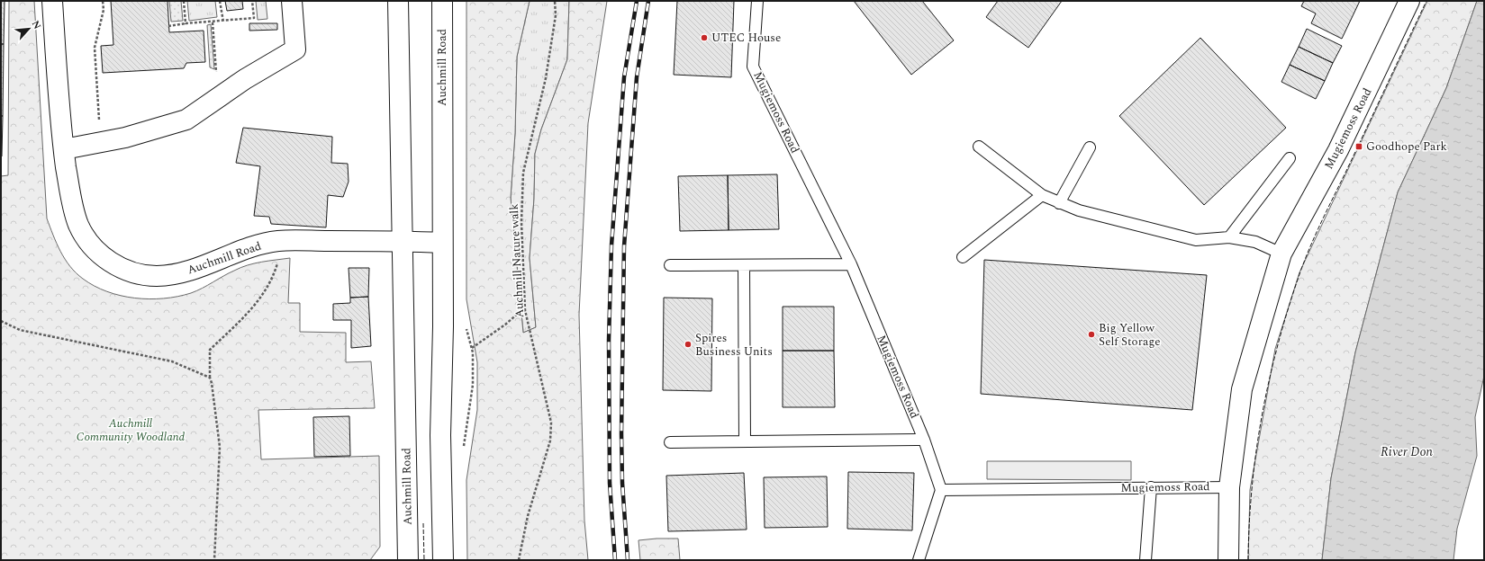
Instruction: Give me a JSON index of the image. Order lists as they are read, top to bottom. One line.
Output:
{"streets":{"street":["Auchmill Road","Mugiemoss Road"],"path":["Auchmill Nature walk"]},"water":["River Don"],"parks":["Auchmill Community Woodland"],"places":{"other":["UTEC House","Big Yellow Self Storage","Spires Business Units"],"transit":["Goodhope Park"]},"north":"top right"}
